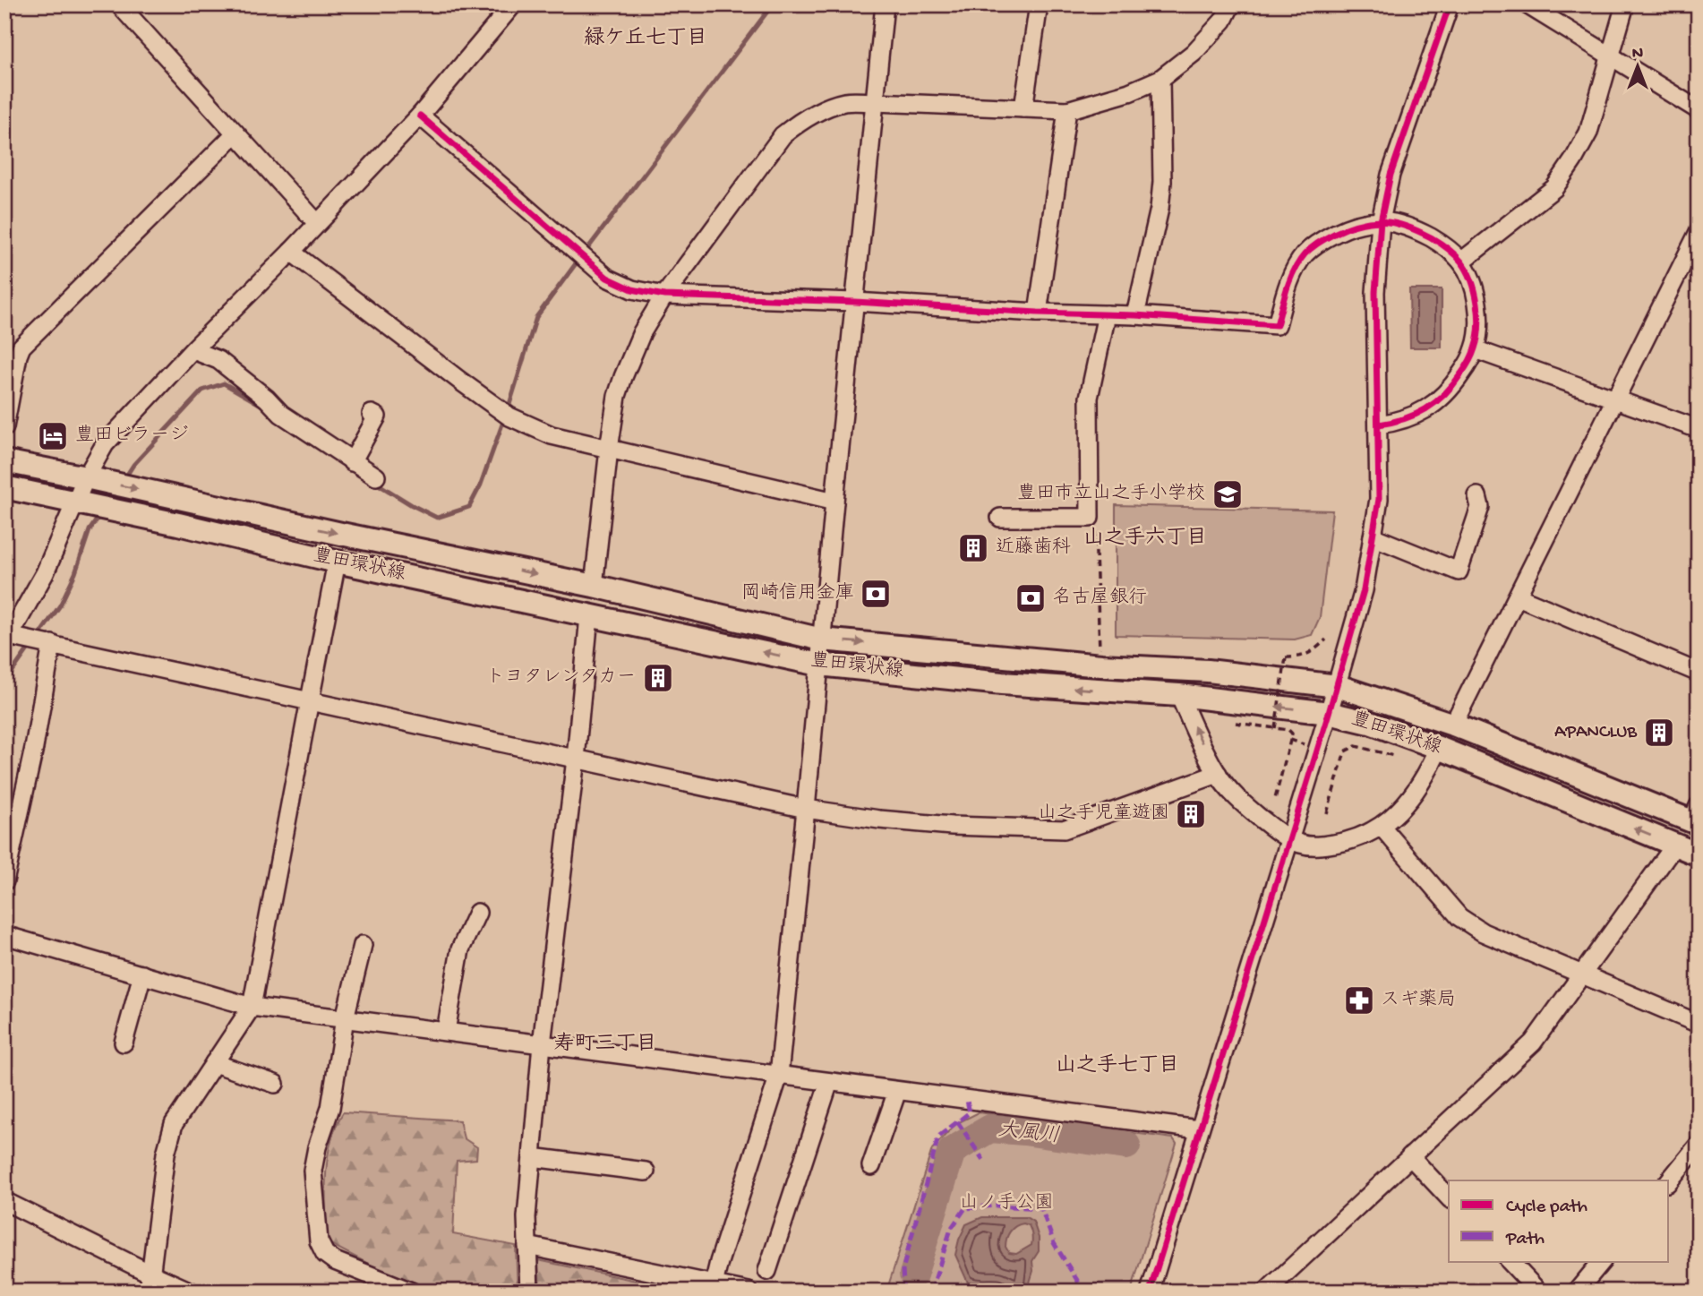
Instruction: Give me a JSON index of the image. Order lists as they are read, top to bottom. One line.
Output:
{"streets":{"main road":["豊田環状線"]},"districts":["緑ケ丘七丁目","山之手六丁目","寿町三丁目","山之手七丁目"],"water":["大風川"],"parks":["山ノ手公園"],"places":{"hotel":["豊田ビラージ"],"school or university":["豊田市立山之手小学校"],"building":["近藤歯科","トヨタレンタカー","APANCLUB","山之手児童遊園"],"bank":["岡崎信用金庫","名古屋銀行"],"pharmacy":["スギ薬局"]},"legend":["Cycle path","Path"],"north":"top"}
